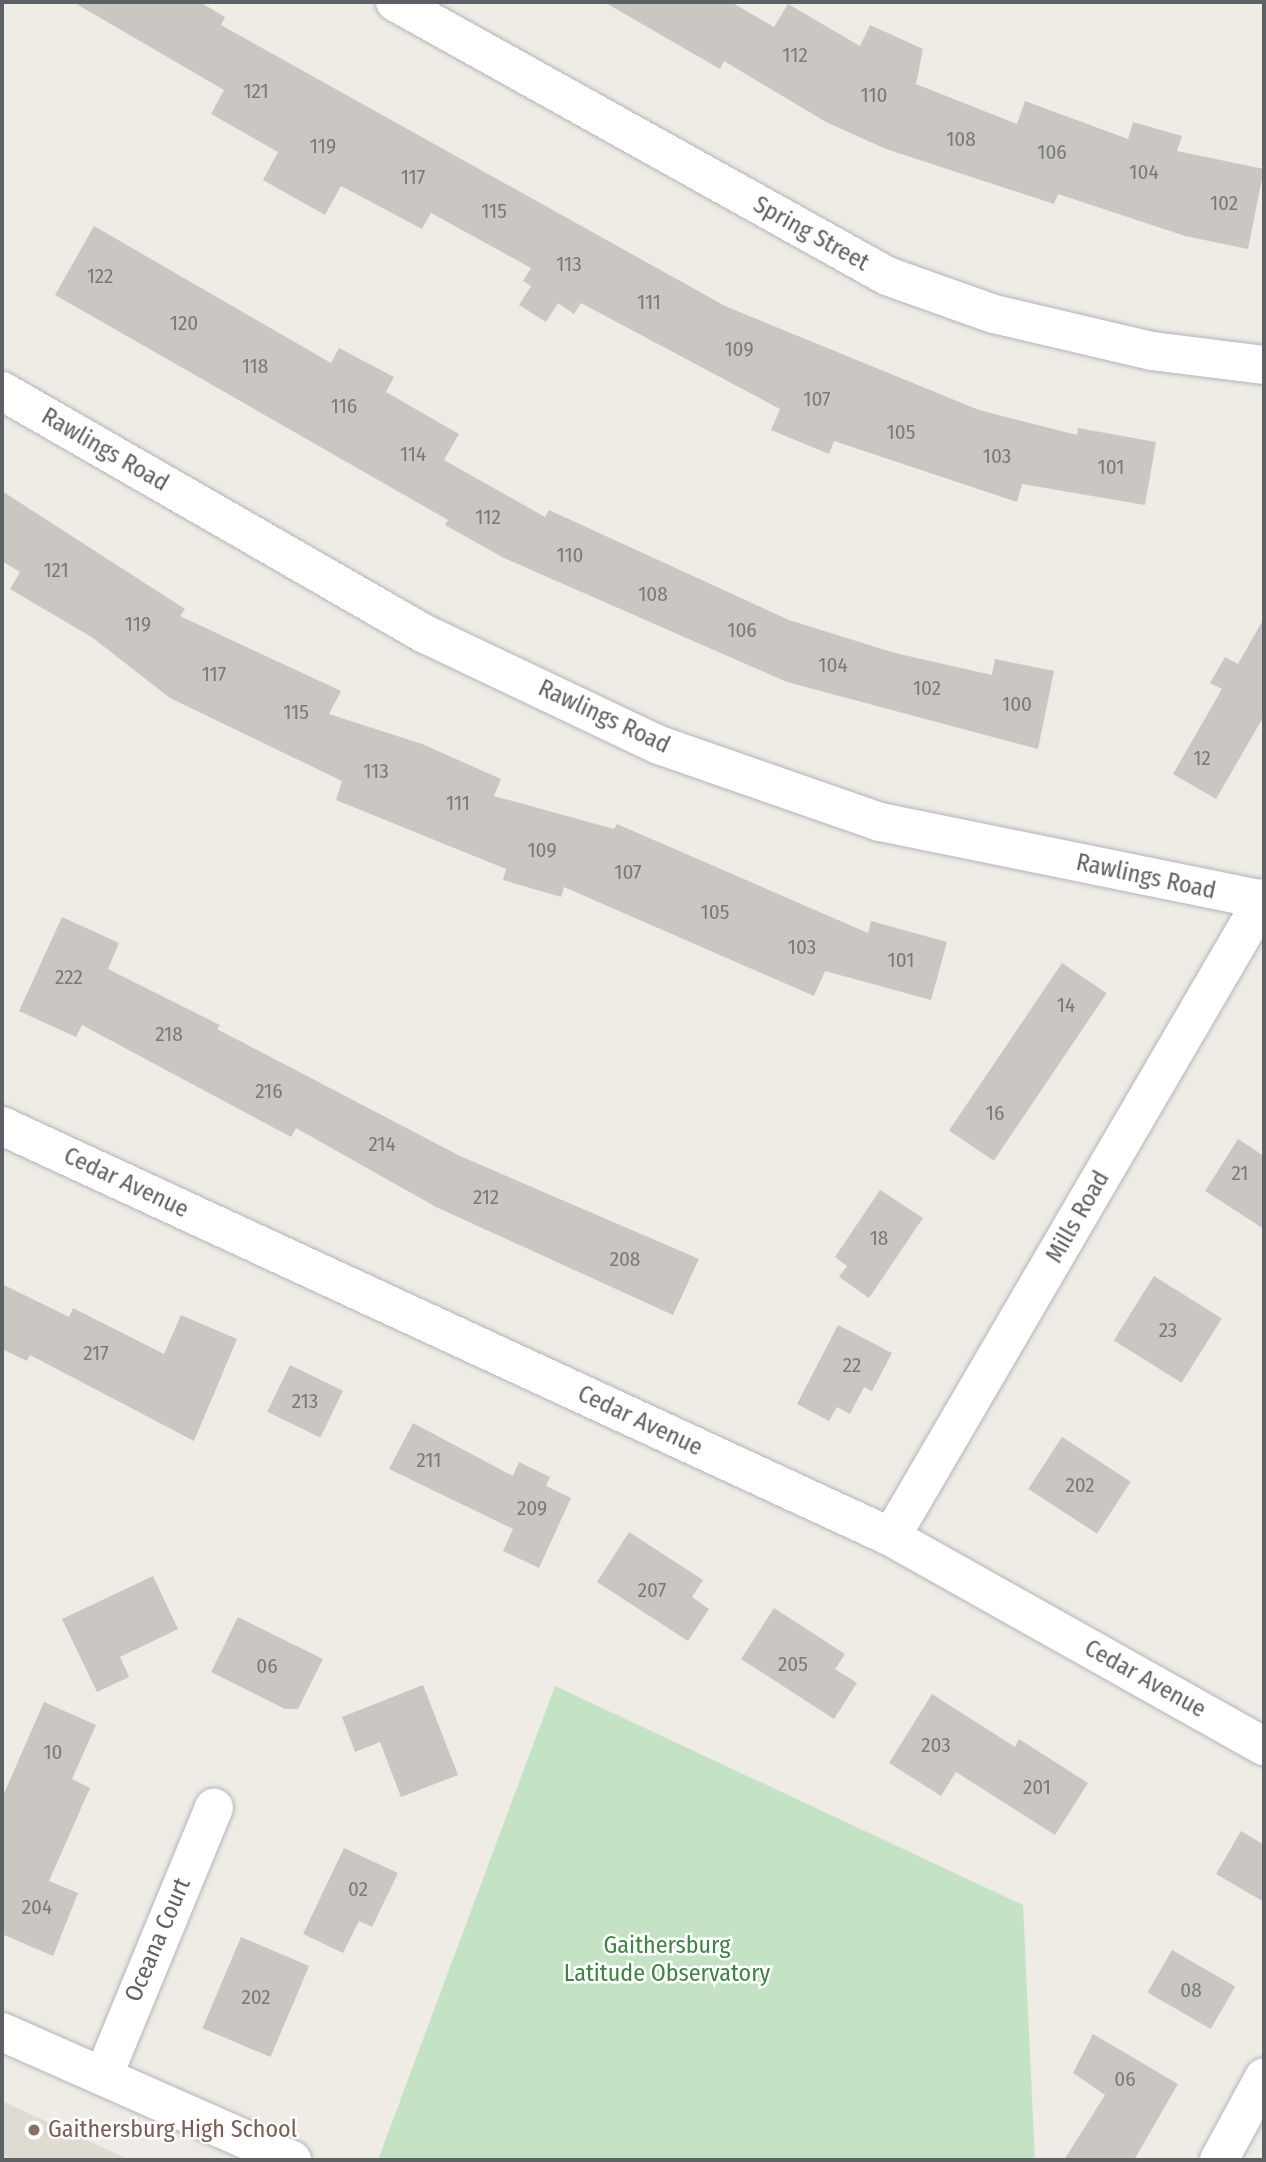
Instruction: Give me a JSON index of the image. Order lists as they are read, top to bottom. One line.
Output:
{"streets":{"street":["Spring Street","Rawlings Road","Cedar Avenue","Mills Road","Oceana Court"]},"crossings":[["Rawlings Road","Mills Road"],["Cedar Avenue","Mills Road"]],"parks":["Gaithersburg Latitude Observatory"],"places":["Gaithersburg High School"],"house_numbers":["112","121","110","108","119","106","104","117","102","115","113","122","111","120","109","118","107","116","105","114","103","101","112","110","121","108","119","106","104","117","102","100","115","12","113","111","109","107","105","103","101","222","14","218","216","16","214","21","212","18","208","23","217","22","213","211","202","209","207","205","06","203","10","201","02","204","08","202","06"]}
